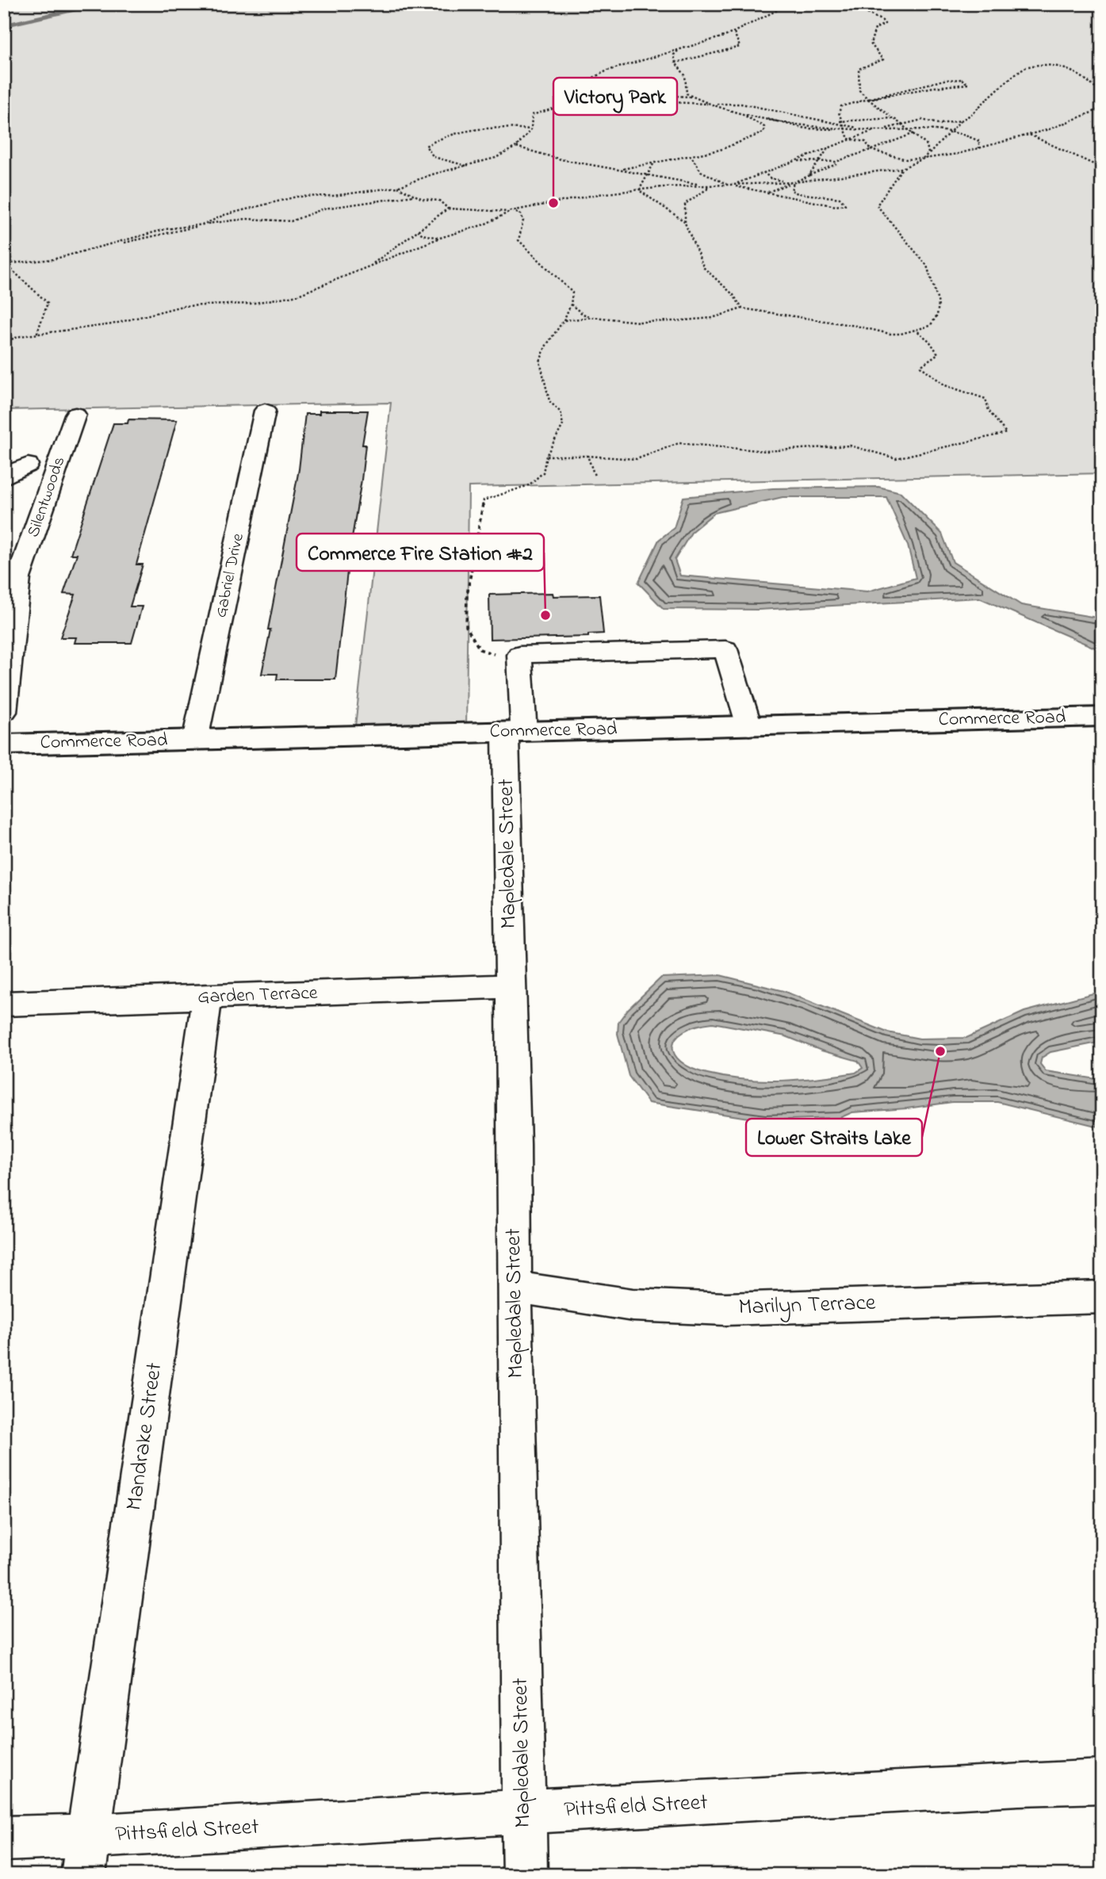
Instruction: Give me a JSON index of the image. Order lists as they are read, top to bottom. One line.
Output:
{"streets":{"main road":["Commerce Road"],"street":["Silentwoods","Gabriel Drive","Mapledale Street","Garden Terrace","Marilyn Terrace","Mandrake Street","Pittsfield Street"]},"crossings":[["Gabriel Drive","Commerce Road"],["Commerce Road","Mapledale Street"],["Mapledale Street","Garden Terrace"],["Mapledale Street","Marilyn Terrace"],["Mapledale Street","Pittsfield Street"],["Garden Terrace","Mandrake Street"],["Mandrake Street","Pittsfield Street"]],"places":["Victory Park","Commerce Fire Station #2","Lower Straits Lake"]}
